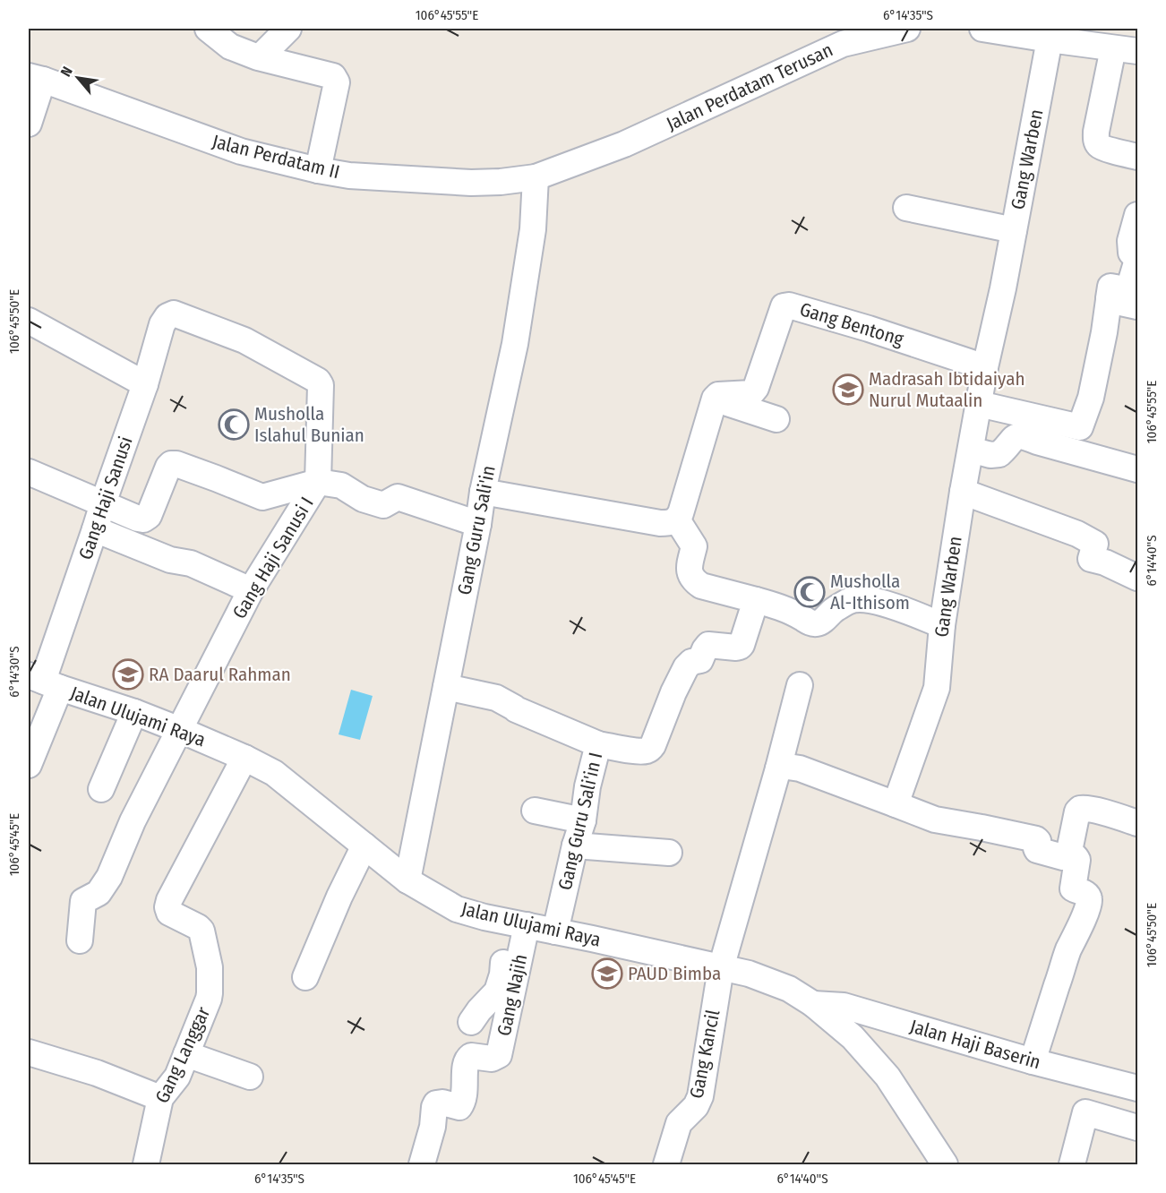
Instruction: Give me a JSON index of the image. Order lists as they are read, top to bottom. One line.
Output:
{"streets":{"street":["Jalan Perdatam Terusan","Jalan Perdatam II","Gang Warben","Gang Bentong","Gang Haji Sanusi","Gang Guru Sali'in","Gang Haji Sanusi I","Jalan Ulujami Raya","Gang Guru Sali'in I","Gang Najih","Jalan Haji Baserin","Gang Kancil","Gang Langgar"]},"crossings":[["Jalan Perdatam Terusan","Jalan Perdatam II"],["Jalan Perdatam II","Gang Guru Sali'in"],["Gang Warben","Gang Bentong"],["Gang Haji Sanusi","Gang Haji Sanusi I"],["Gang Haji Sanusi","Jalan Ulujami Raya"],["Gang Guru Sali'in","Gang Haji Sanusi I"],["Gang Guru Sali'in","Jalan Ulujami Raya"],["Gang Guru Sali'in","Gang Guru Sali'in I"],["Gang Haji Sanusi I","Jalan Ulujami Raya"],["Jalan Ulujami Raya","Gang Guru Sali'in I"],["Jalan Ulujami Raya","Gang Najih"],["Jalan Ulujami Raya","Jalan Haji Baserin"],["Jalan Ulujami Raya","Gang Kancil"],["Jalan Ulujami Raya","Gang Langgar"]],"places":{"school or university":["Madrasah Ibtidaiyah Nurul Mutaalin","RA Daarul Rahman","PAUD Bimba"],"mosque":["Musholla Islahul Bunian","Musholla Al-Ithisom"]},"north":"top left","coordinates":["106°45'55\"E","6°14'35\"S","106°45'50\"E","6°14'40\"S","6°14'30\"S","106°45'45\"E"]}
